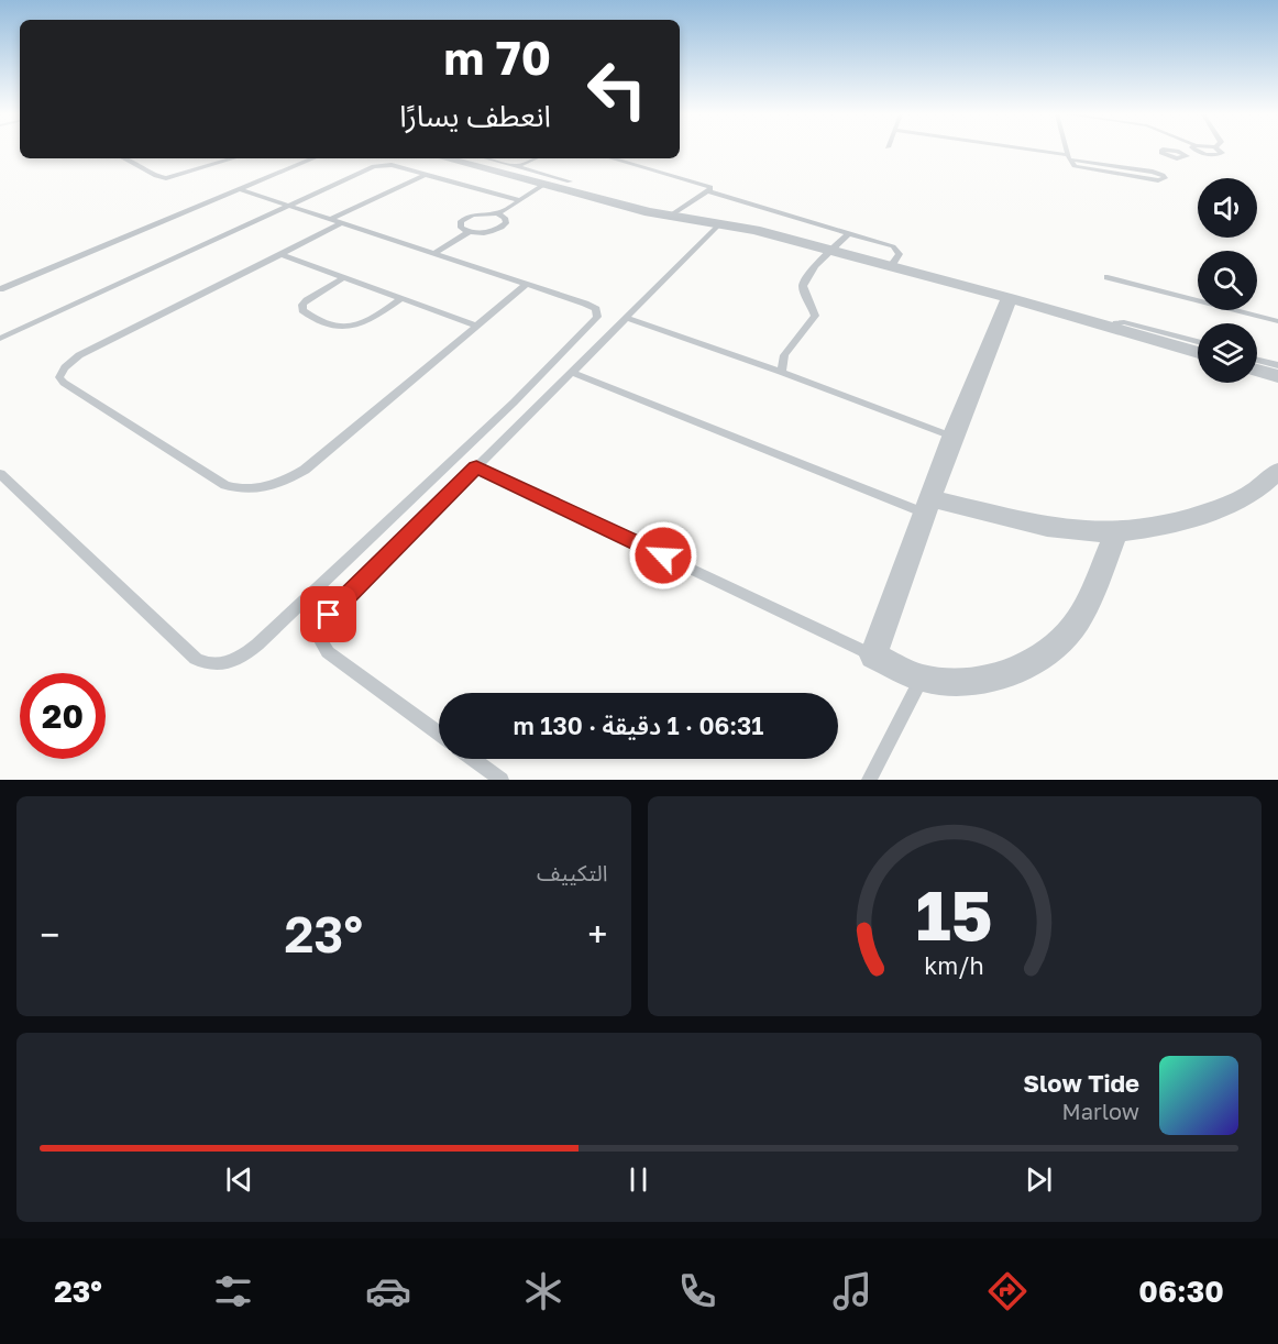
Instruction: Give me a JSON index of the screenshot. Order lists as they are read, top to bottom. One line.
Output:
{"page":{"turn":["70 m","انعطف يسارًا"],"limit":"20","trip":"06:31 · 1 دقيقة · 130 m","tile":"التكييف","heat":["−","23°","+"],"song":["Slow Tide","Marlow"],"tabs":["06:30","23°"],"gauge":["15","km/h"]}}
